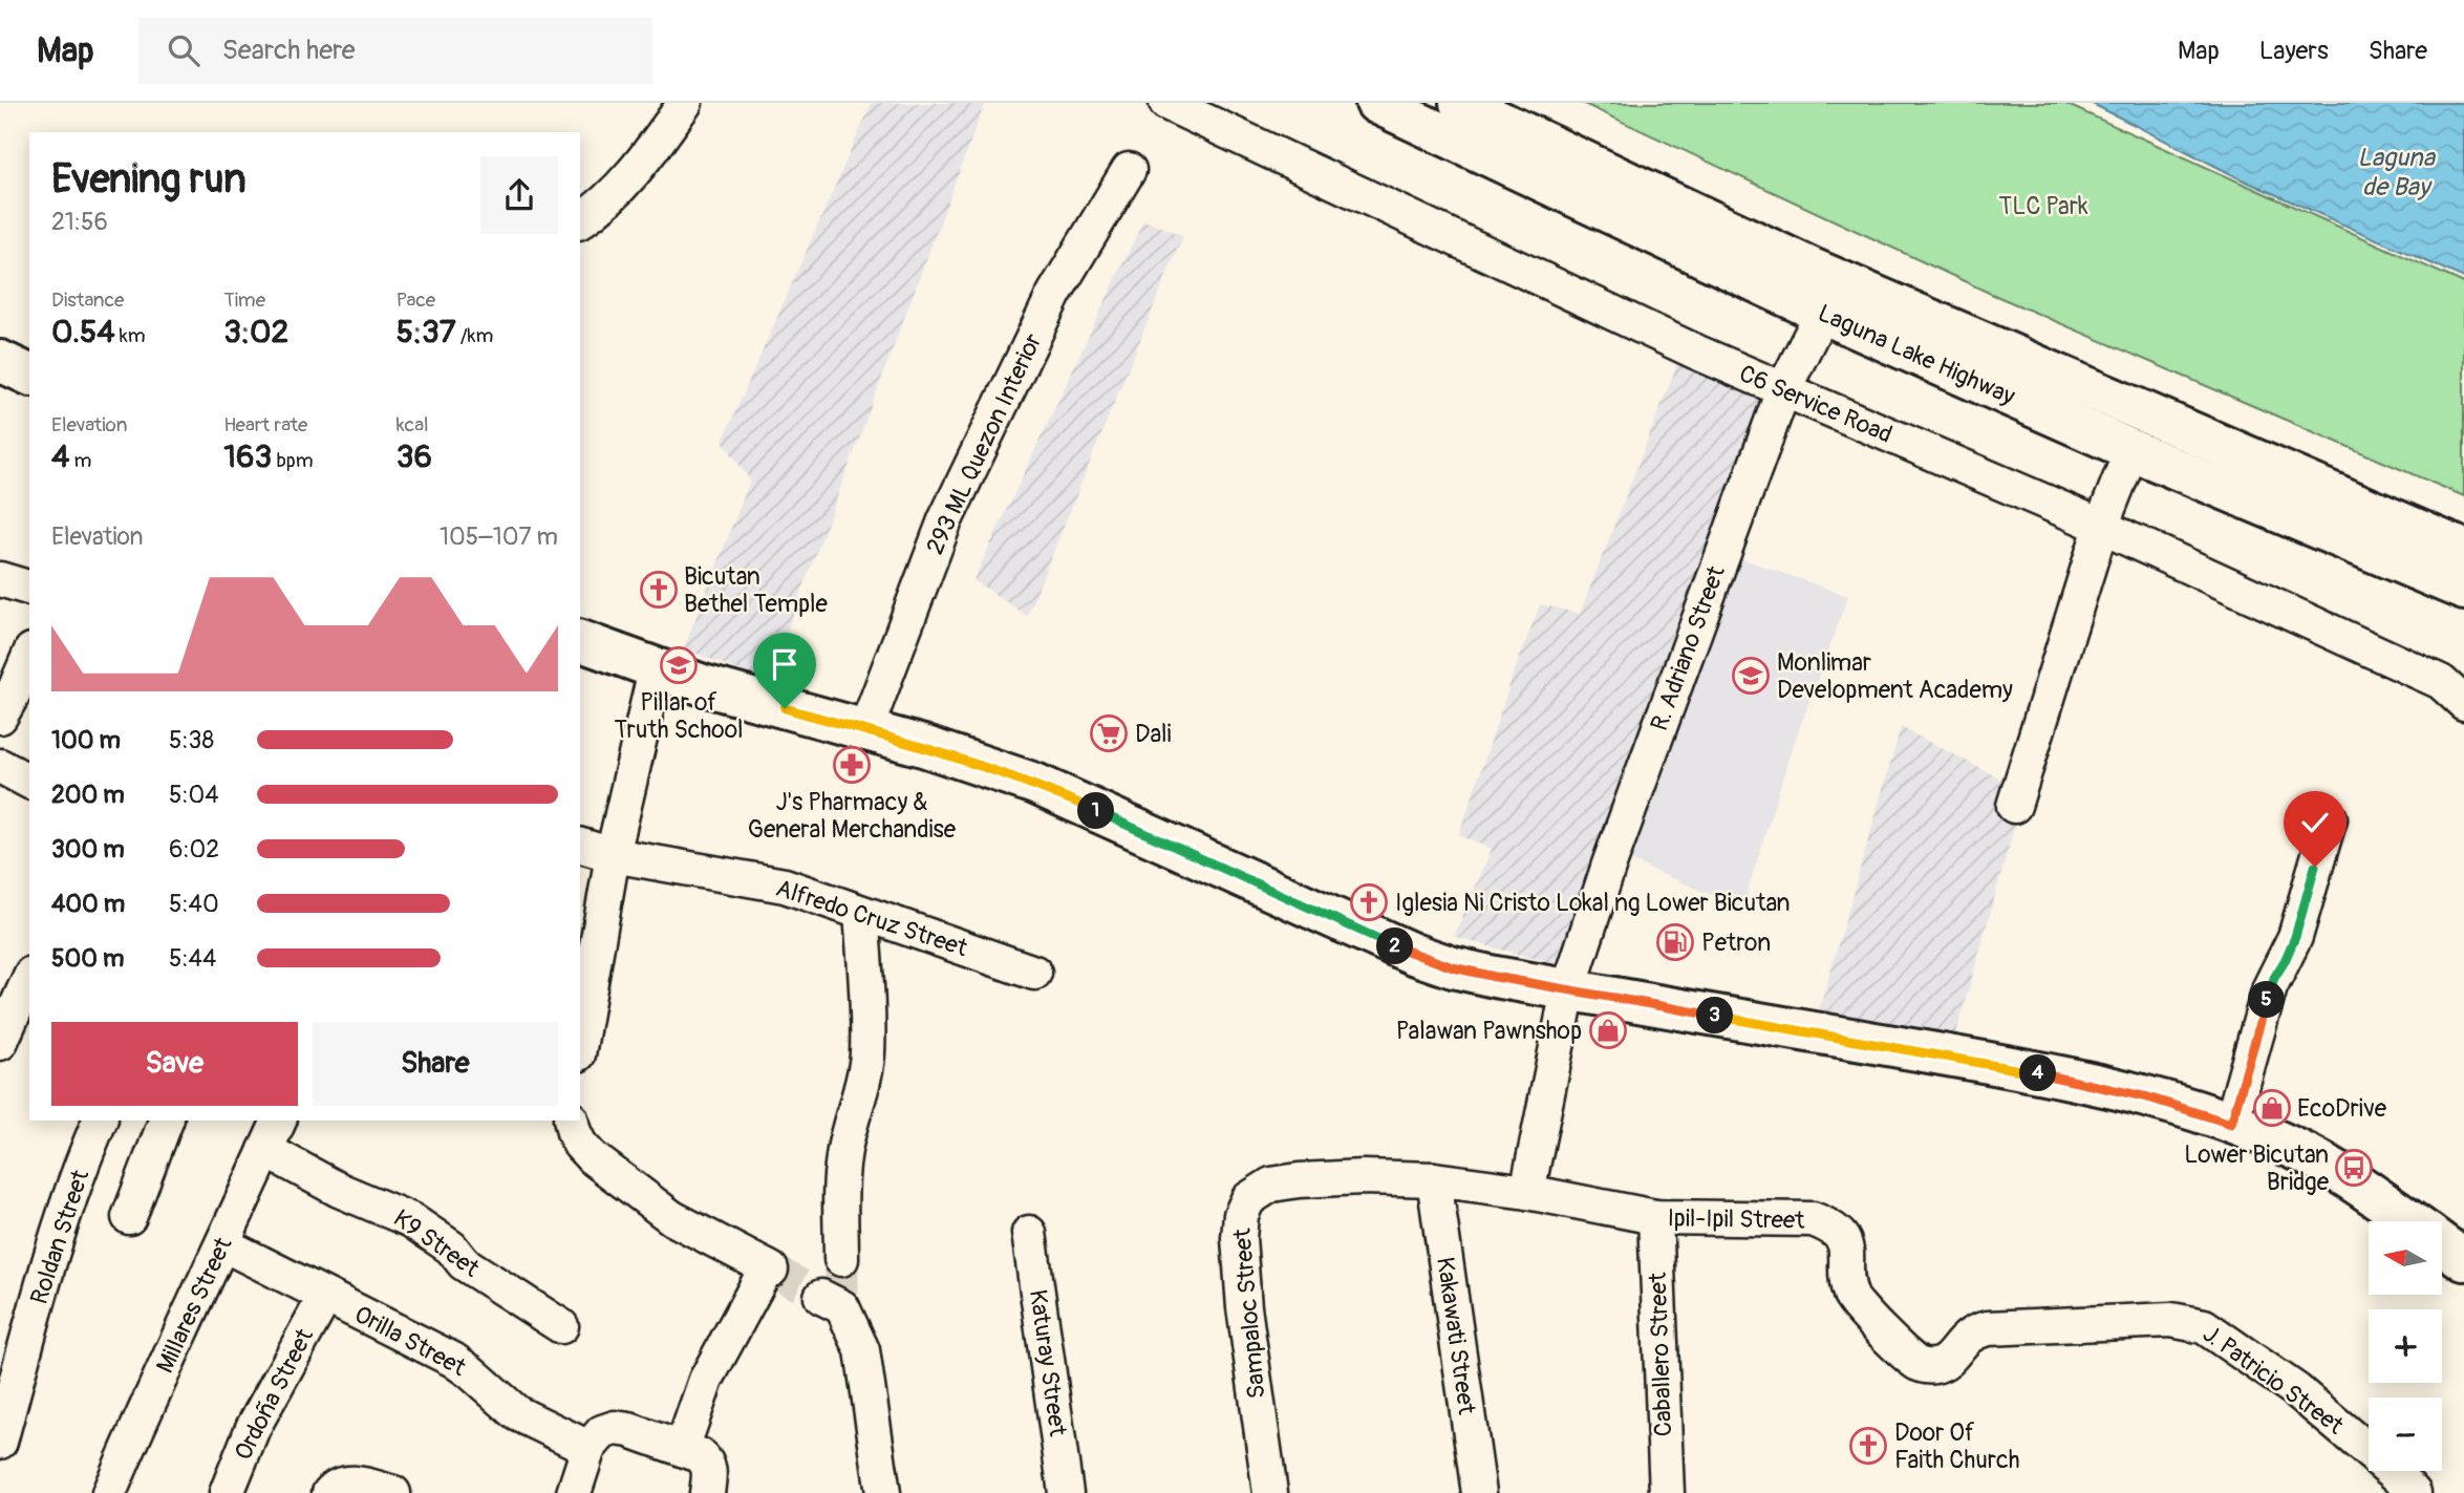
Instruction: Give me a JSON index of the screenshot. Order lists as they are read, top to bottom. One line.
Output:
{"streets":{"main road":["Laguna Lake Highway"],"street":["C6 Service Road","293 ML Quezon Interior","R. Adriano Street","Alfredo Cruz Street","Ipil-Ipil Street","Roldan Street","K9 Street","Millares Street","Sampaloc Street","Kakawati Street","Orilla Street","Caballero Street","Katuray Street","J. Patricio Street","Ordoña Street"]},"crossings":[["Laguna Lake Highway","C6 Service Road"],["Laguna Lake Highway","R. Adriano Street"],["C6 Service Road","R. Adriano Street"],["R. Adriano Street","Ipil-Ipil Street"],["R. Adriano Street","Sampaloc Street"],["Ipil-Ipil Street","Sampaloc Street"],["Ipil-Ipil Street","Caballero Street"],["Ipil-Ipil Street","J. Patricio Street"],["K9 Street","Millares Street"],["Millares Street","Orilla Street"],["Sampaloc Street","Kakawati Street"],["Orilla Street","Ordoña Street"]],"water":["Laguna de Bay"],"parks":["TLC Park"],"places":{"church":["Bicutan Bethel Temple","Iglesia Ni Cristo Lokal ng Lower Bicutan","Door Of Faith Church"],"school or university":["Pillar of Truth School","Monlimar Development Academy"],"supermarket":["Dali"],"pharmacy":["J's Pharmacy & General Merchandise"],"fuel station":["Petron"],"shop":["Palawan Pawnshop","EcoDrive"],"bus stop":["Lower Bicutan Bridge"]},"north":"left","page":{"header":"Map","search":"Search here","nav":["Map","Layers","Share"],"heading":["Evening run","21:56"],"stats":[["Distance","0.54 km"],["Time","3:02"],["Pace","5:37 /km"],["Elevation","4 m"],["Heart rate","163 bpm"],["kcal","36"]],"chart":["Elevation","105–107 m"],"list":[{"name":"100 m","note":"5:38"},{"name":"200 m","note":"5:04"},{"name":"300 m","note":"6:02"},{"name":"400 m","note":"5:40"},{"name":"500 m","note":"5:44"}],"pins":["1","2","5","3","4"],"buttons":["Save","Share"],"map_buttons":["+","−"]}}
